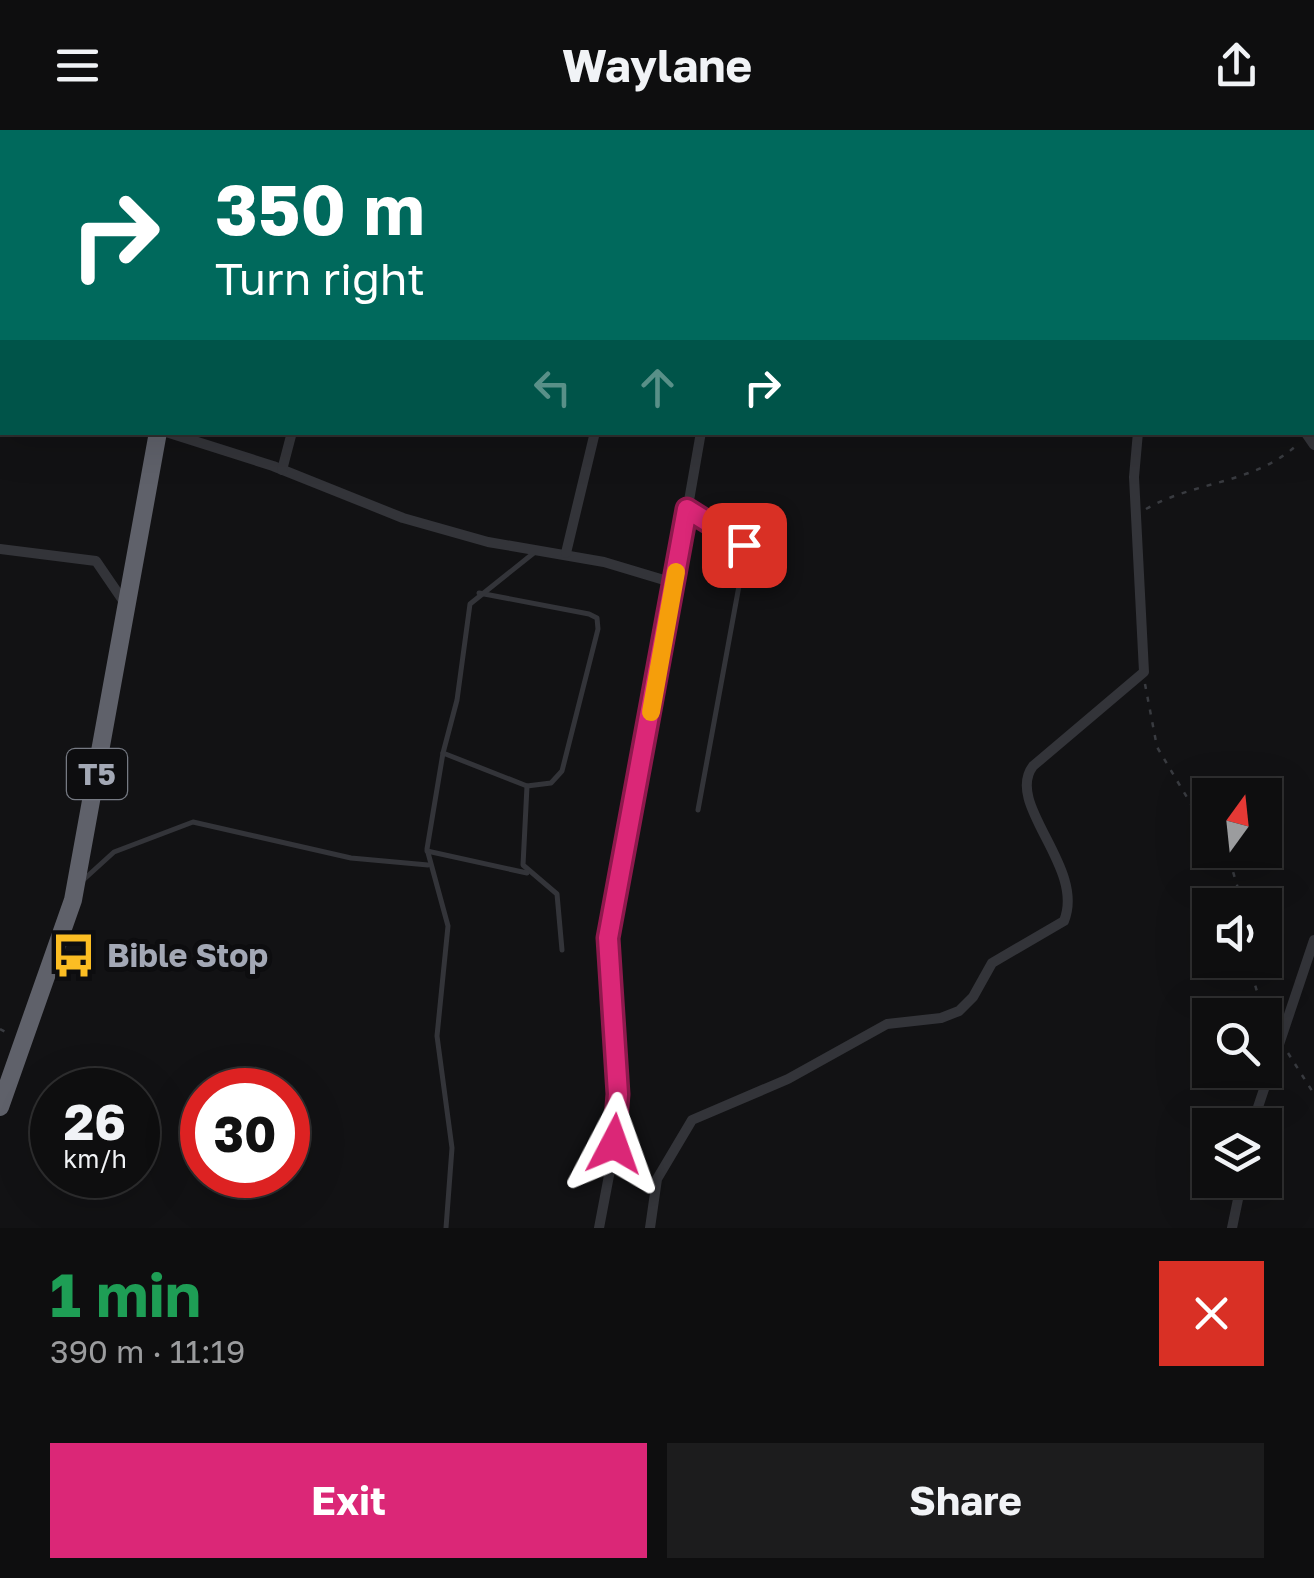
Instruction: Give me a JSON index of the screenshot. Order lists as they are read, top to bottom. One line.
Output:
{"streets":{"highway":["T5"]},"places":{"bus stop":["Bible Stop"]},"north":"top","page":{"header":"Waylane","turn":["350 m","Turn right"],"speed":"26 km/h","limit":"30","heading":["1 min","390 m · 11:19"],"buttons":["Exit","Share"]}}
